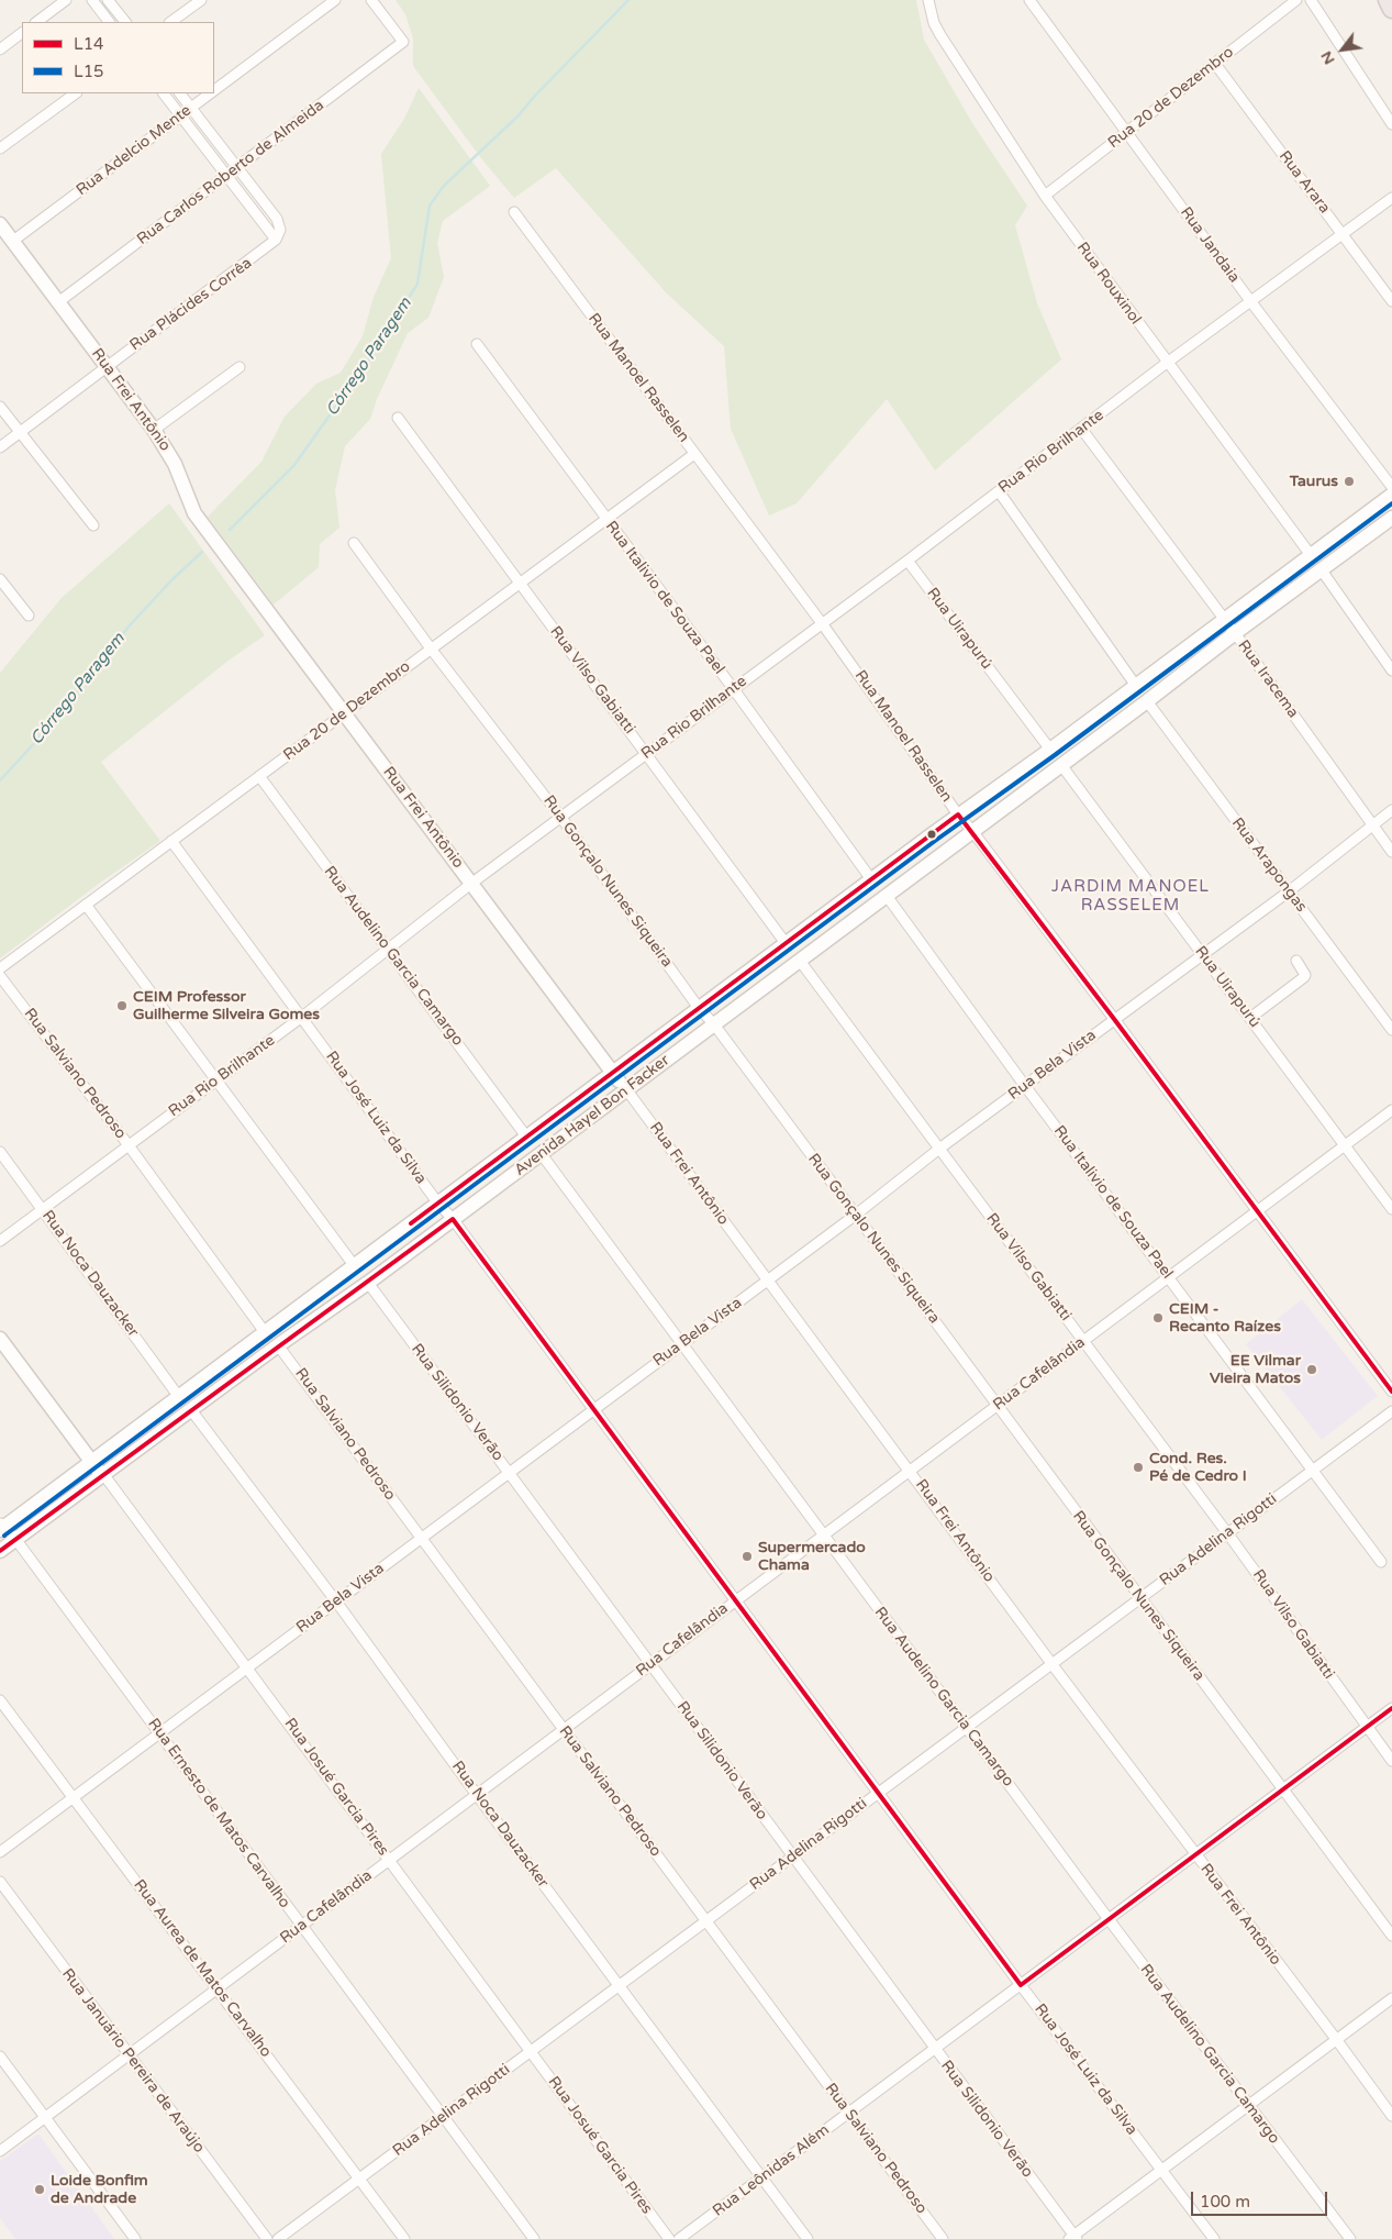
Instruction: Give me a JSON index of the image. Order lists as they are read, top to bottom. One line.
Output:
{"streets":{"main road":["Rua Frei Antônio","Avenida Hayel Bon Facker","Rua Josué Garcia Pires"],"street":["Rua 20 de Dezembro","Rua Adelcio Mente","Rua Carlos Roberto de Almeida","Rua Arara","Rua Jandaia","Rua Rouxinol","Rua Plácides Corrêa","Rua Manoel Rasselen","Rua Rio Brilhante","Rua Italivio de Souza Pael","Rua Uirapurú","Rua Iracema","Rua Vilso Gabiatti","Rua Arapongas","Rua Gonçalo Nunes Siqueira","Rua Audelino Garcia Camargo","Rua Bela Vista","Rua Salviano Pedroso","Rua José Luiz da Silva","Rua Noca Dauzacker","Rua Cafelândia","Rua Silidonio Verão","Rua Adelina Rigotti","Rua Ernesto de Matos Carvalho","Rua Aurea de Matos Carvalho","Rua Januário Pereira de Araújo","Rua Leônidas Além"]},"crossings":[["Rua 20 de Dezembro","Rua Arara"],["Rua 20 de Dezembro","Rua Jandaia"],["Rua 20 de Dezembro","Rua Rouxinol"],["Rua 20 de Dezembro","Rua Manoel Rasselen"],["Rua 20 de Dezembro","Rua Frei Antônio"],["Rua 20 de Dezembro","Rua Italivio de Souza Pael"],["Rua 20 de Dezembro","Rua Vilso Gabiatti"],["Rua 20 de Dezembro","Rua Gonçalo Nunes Siqueira"],["Rua 20 de Dezembro","Rua Audelino Garcia Camargo"],["Rua 20 de Dezembro","Rua José Luiz da Silva"],["Rua Adelcio Mente","Rua Frei Antônio"],["Rua Carlos Roberto de Almeida","Rua Frei Antônio"],["Rua Arara","Rua Rio Brilhante"],["Rua Jandaia","Rua Rio Brilhante"],["Rua Rouxinol","Rua Rio Brilhante"],["Rua Rouxinol","Avenida Hayel Bon Facker"],["Rua Plácides Corrêa","Rua Frei Antônio"],["Rua Manoel Rasselen","Rua Rio Brilhante"],["Rua Manoel Rasselen","Rua Bela Vista"],["Rua Manoel Rasselen","Avenida Hayel Bon Facker"],["Rua Manoel Rasselen","Rua Cafelândia"],["Rua Frei Antônio","Rua Rio Brilhante"],["Rua Frei Antônio","Rua Bela Vista"],["Rua Frei Antônio","Avenida Hayel Bon Facker"],["Rua Frei Antônio","Rua Cafelândia"],["Rua Frei Antônio","Rua Adelina Rigotti"],["Rua Frei Antônio","Rua Leônidas Além"],["Rua Rio Brilhante","Rua Italivio de Souza Pael"],["Rua Rio Brilhante","Rua Uirapurú"],["Rua Rio Brilhante","Rua Iracema"],["Rua Rio Brilhante","Rua Vilso Gabiatti"],["Rua Rio Brilhante","Rua Gonçalo Nunes Siqueira"],["Rua Rio Brilhante","Rua Audelino Garcia Camargo"],["Rua Rio Brilhante","Rua Salviano Pedroso"],["Rua Rio Brilhante","Rua José Luiz da Silva"],["Rua Rio Brilhante","Rua Noca Dauzacker"],["Rua Italivio de Souza Pael","Rua Bela Vista"],["Rua Italivio de Souza Pael","Avenida Hayel Bon Facker"],["Rua Italivio de Souza Pael","Rua Cafelândia"],["Rua Italivio de Souza Pael","Rua Adelina Rigotti"],["Rua Uirapurú","Rua Bela Vista"],["Rua Uirapurú","Avenida Hayel Bon Facker"],["Rua Uirapurú","Rua Cafelândia"],["Rua Iracema","Rua Bela Vista"],["Rua Iracema","Avenida Hayel Bon Facker"],["Rua Vilso Gabiatti","Rua Bela Vista"],["Rua Vilso Gabiatti","Avenida Hayel Bon Facker"],["Rua Vilso Gabiatti","Rua Cafelândia"],["Rua Vilso Gabiatti","Rua Adelina Rigotti"],["Rua Vilso Gabiatti","Rua Leônidas Além"],["Rua Arapongas","Rua Bela Vista"],["Rua Arapongas","Avenida Hayel Bon Facker"],["Rua Gonçalo Nunes Siqueira","Rua Bela Vista"],["Rua Gonçalo Nunes Siqueira","Avenida Hayel Bon Facker"],["Rua Gonçalo Nunes Siqueira","Rua Cafelândia"],["Rua Gonçalo Nunes Siqueira","Rua Adelina Rigotti"],["Rua Gonçalo Nunes Siqueira","Rua Leônidas Além"],["Rua Audelino Garcia Camargo","Rua Bela Vista"],["Rua Audelino Garcia Camargo","Avenida Hayel Bon Facker"],["Rua Audelino Garcia Camargo","Rua Cafelândia"],["Rua Audelino Garcia Camargo","Rua Adelina Rigotti"],["Rua Audelino Garcia Camargo","Rua Leônidas Além"],["Rua Bela Vista","Rua Salviano Pedroso"],["Rua Bela Vista","Rua José Luiz da Silva"],["Rua Bela Vista","Rua Noca Dauzacker"],["Rua Bela Vista","Rua Silidonio Verão"],["Rua Bela Vista","Rua Josué Garcia Pires"],["Rua Bela Vista","Rua Ernesto de Matos Carvalho"],["Rua Bela Vista","Rua Aurea de Matos Carvalho"],["Rua Salviano Pedroso","Avenida Hayel Bon Facker"],["Rua Salviano Pedroso","Rua Cafelândia"],["Rua Salviano Pedroso","Rua Adelina Rigotti"],["Rua Salviano Pedroso","Rua Leônidas Além"],["Avenida Hayel Bon Facker","Rua José Luiz da Silva"],["Avenida Hayel Bon Facker","Rua Noca Dauzacker"],["Avenida Hayel Bon Facker","Rua Silidonio Verão"],["Avenida Hayel Bon Facker","Rua Josué Garcia Pires"],["Avenida Hayel Bon Facker","Rua Ernesto de Matos Carvalho"],["Rua José Luiz da Silva","Rua Cafelândia"],["Rua José Luiz da Silva","Rua Adelina Rigotti"],["Rua José Luiz da Silva","Rua Leônidas Além"],["Rua Noca Dauzacker","Rua Cafelândia"],["Rua Noca Dauzacker","Rua Adelina Rigotti"],["Rua Noca Dauzacker","Rua Leônidas Além"],["Rua Cafelândia","Rua Silidonio Verão"],["Rua Cafelândia","Rua Josué Garcia Pires"],["Rua Cafelândia","Rua Ernesto de Matos Carvalho"],["Rua Cafelândia","Rua Aurea de Matos Carvalho"],["Rua Cafelândia","Rua Januário Pereira de Araújo"],["Rua Silidonio Verão","Rua Adelina Rigotti"],["Rua Silidonio Verão","Rua Leônidas Além"],["Rua Adelina Rigotti","Rua Josué Garcia Pires"],["Rua Adelina Rigotti","Rua Ernesto de Matos Carvalho"],["Rua Adelina Rigotti","Rua Aurea de Matos Carvalho"]],"districts":["JARDIM MANOEL RASSELEM"],"water":["Córrego Paragem"],"places":["Taurus","CEIM Professor Guilherme Silveira Gomes","CEIM - Recanto Raízes","EE Vilmar Vieira Matos","Cond. Res. Pé de Cedro I","Supermercado Chama","Loide Bonfim de Andrade"],"lines":["transit line L15","transit line L14"],"legend":["L14","L15"],"scale_bar":"100 m","north":"bottom left"}
